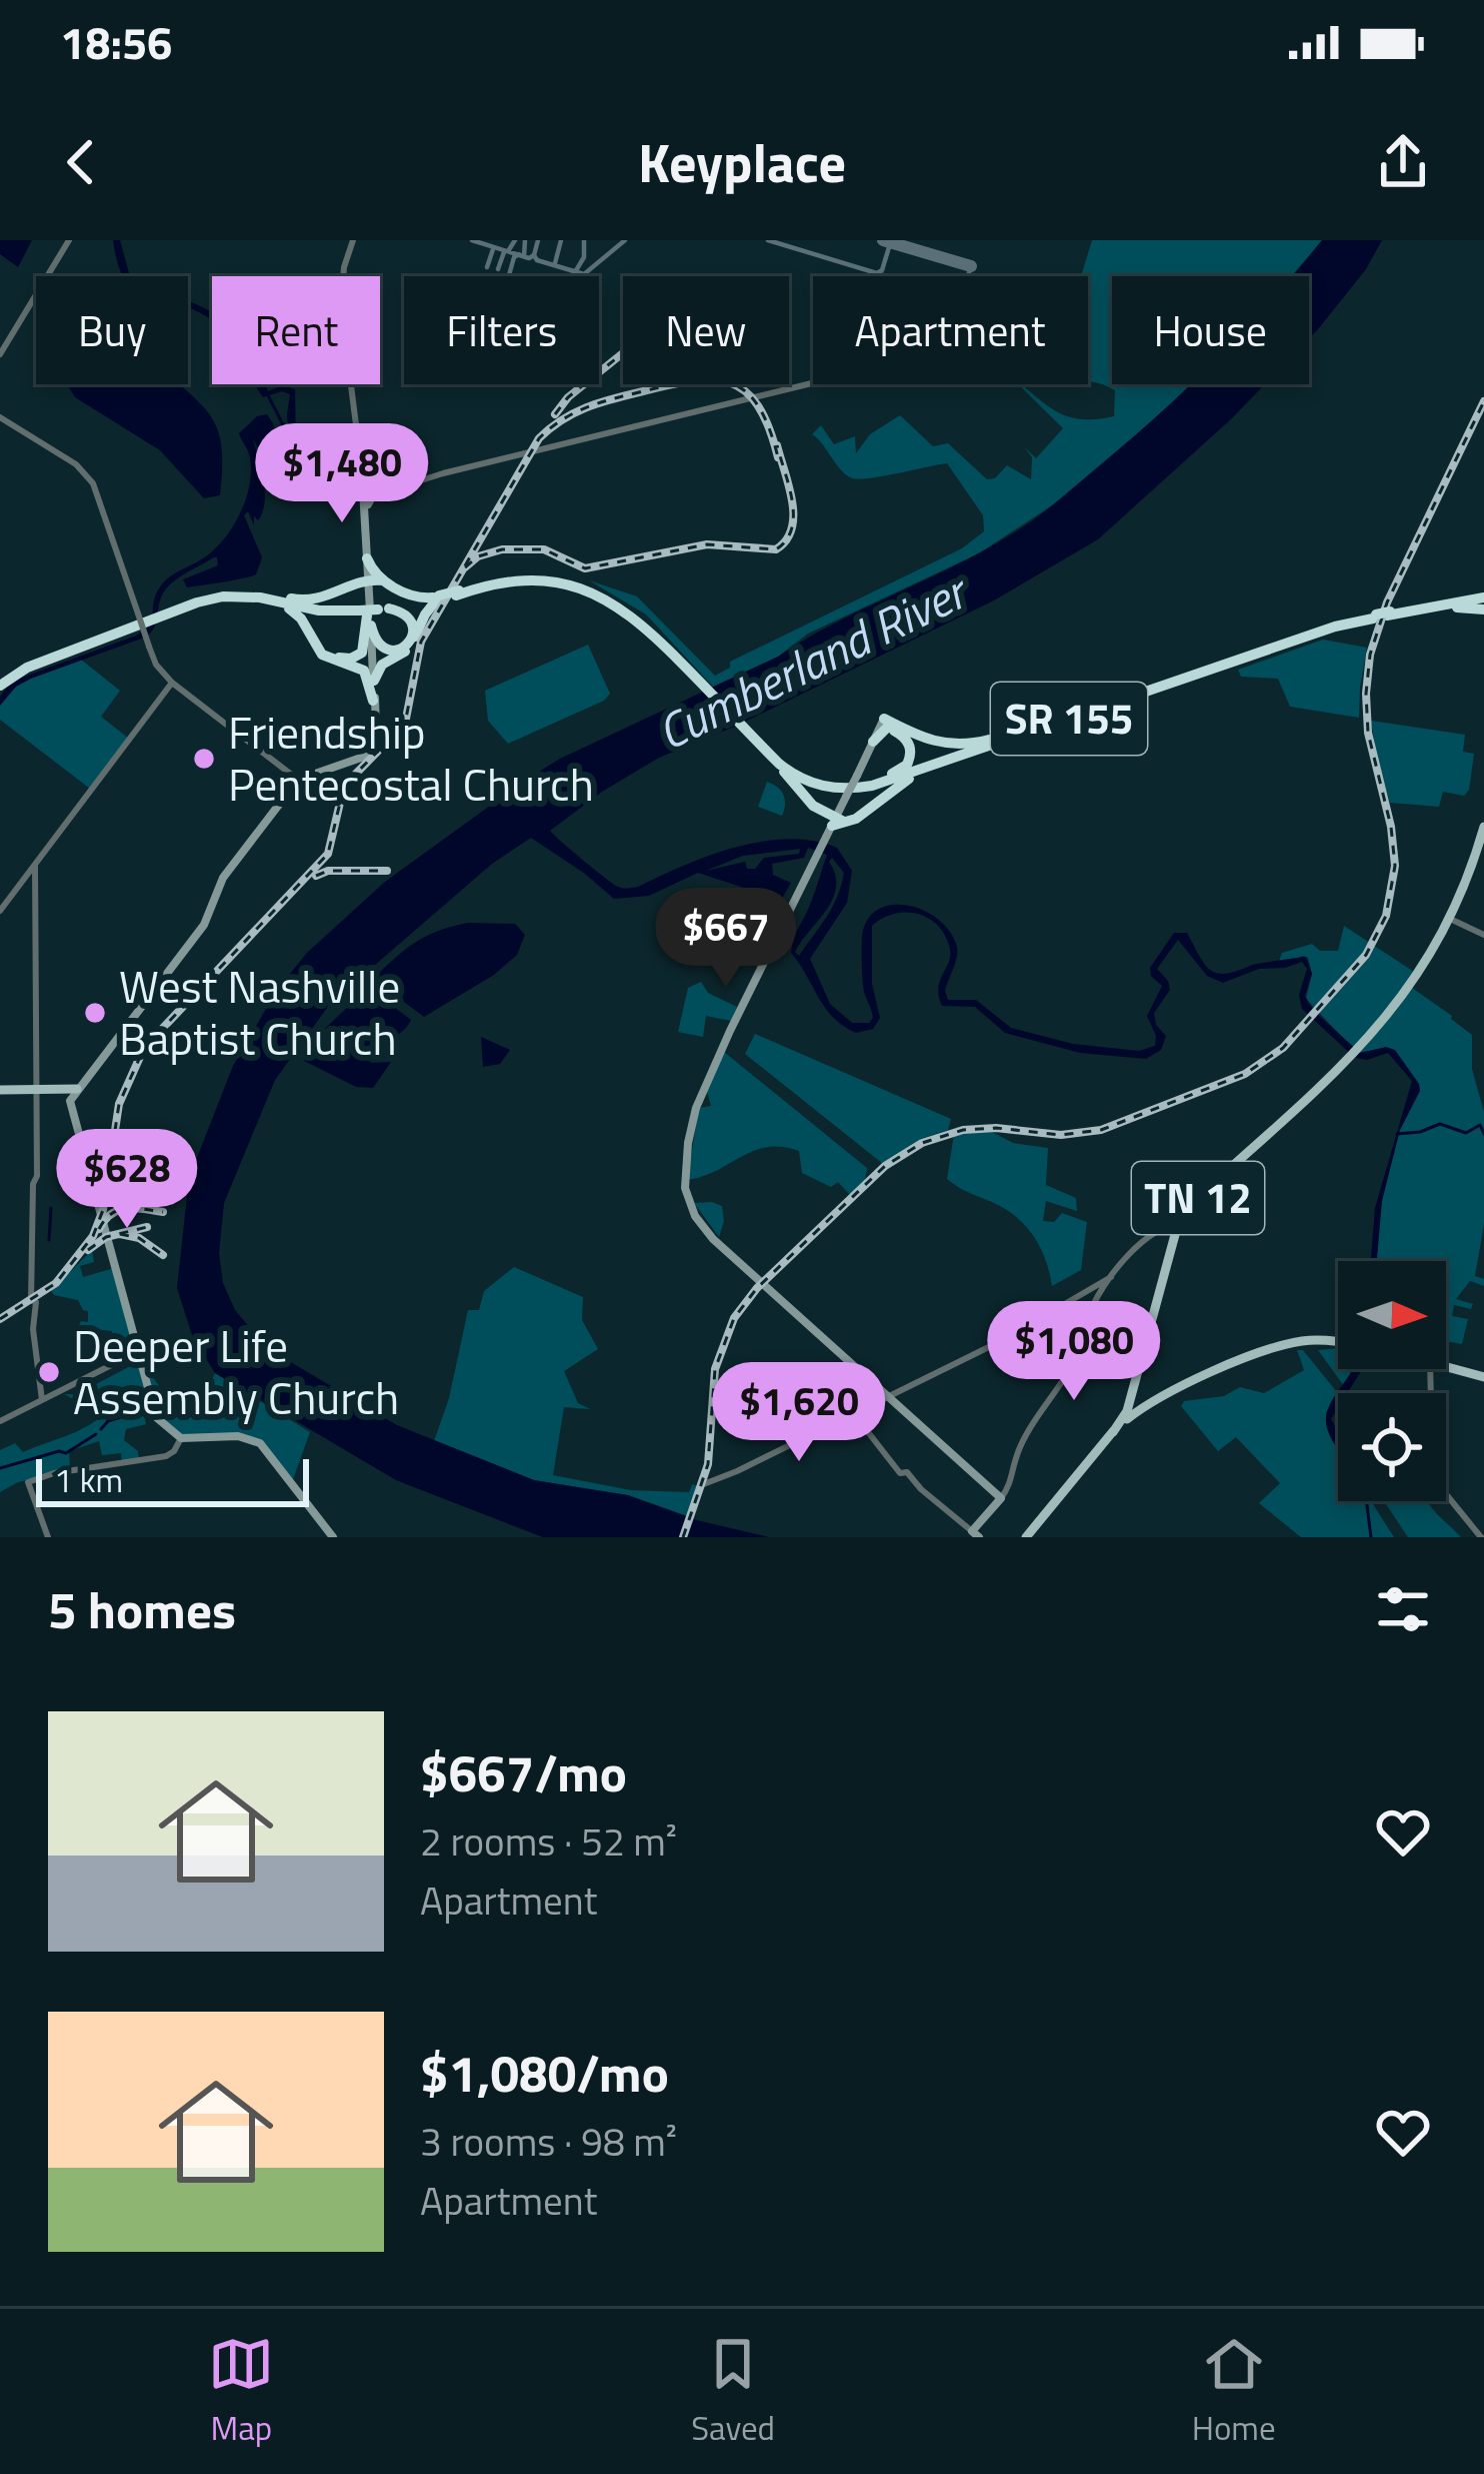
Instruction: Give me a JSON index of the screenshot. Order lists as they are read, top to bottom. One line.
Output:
{"streets":{"highway":["SR 155"],"main road":["TN 12"]},"water":["Cumberland River"],"places":["Friendship Pentecostal Church","West Nashville Baptist Church","Deeper Life Assembly Church"],"scale_bar":"1 km","north":"right","page":{"status":"18:56","header":"Keyplace","chip":["Buy","Rent","Filters","New","Apartment","House"],"price":["$1,480","$667","$628","$1,080","$1,620"],"scale":"1 km","heading":"5 homes","list":[{"name":"$667/mo","note":"2 rooms · 52 m² · Apartment"},{"name":"$1,080/mo","note":"3 rooms · 98 m² · Apartment"}],"tabs":["Map","Saved","Home"]}}
